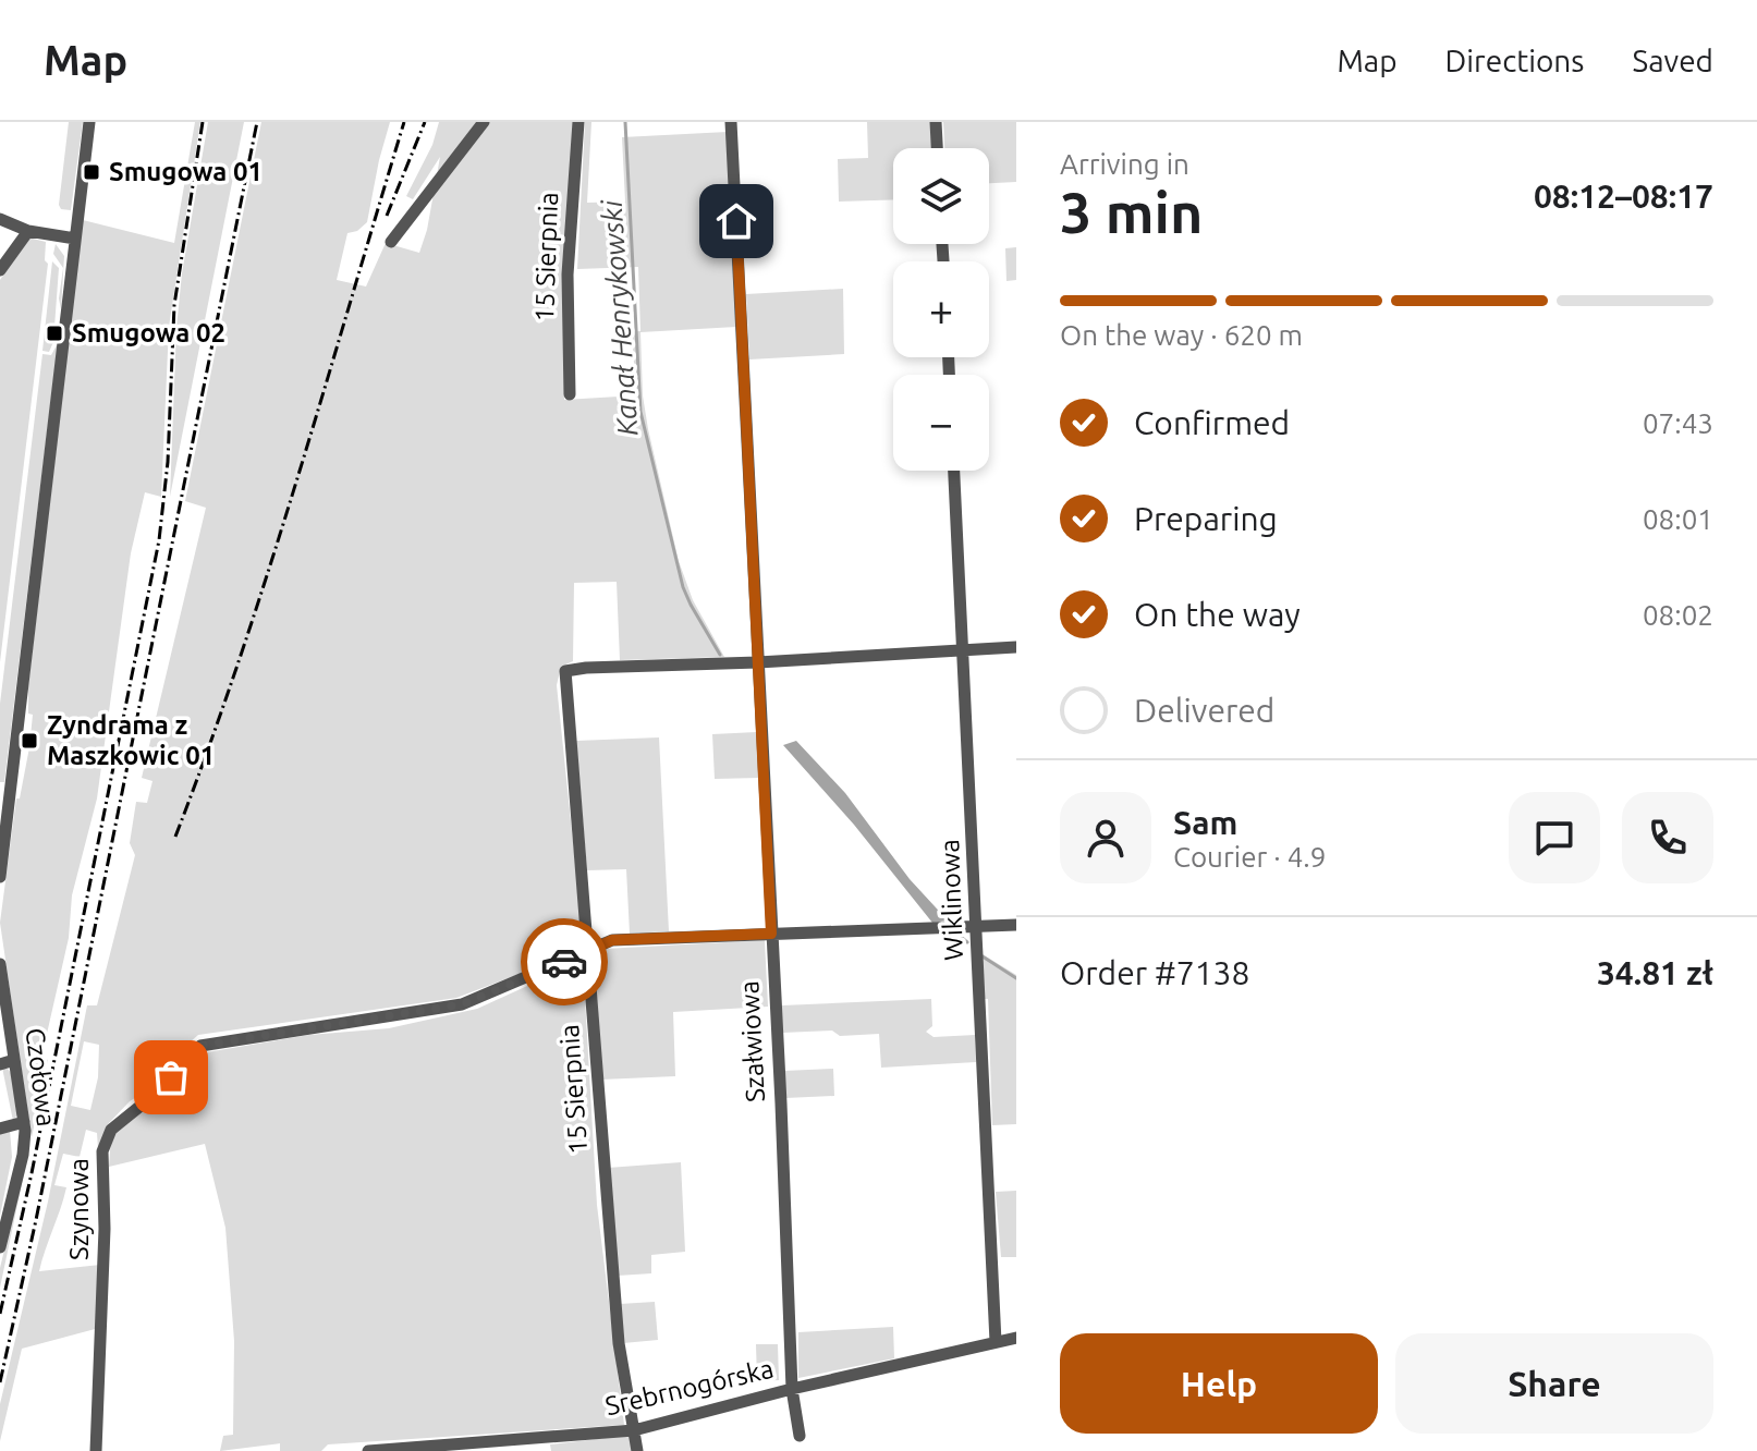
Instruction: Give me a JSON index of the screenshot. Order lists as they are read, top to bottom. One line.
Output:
{"streets":{"street":["15 Sierpnia","Wiklinowa","Szałwiowa","Czołowa","Szynowa","Srebrnogórska"]},"crossings":[["15 Sierpnia","Szałwiowa"],["15 Sierpnia","Szynowa"],["15 Sierpnia","Srebrnogórska"],["Wiklinowa","Szynowa"],["Wiklinowa","Srebrnogórska"],["Szałwiowa","Szynowa"],["Szałwiowa","Srebrnogórska"]],"water":["Kanał Henrykowski"],"places":{"transit":["Smugowa 01","Smugowa 02","Zyndrama z Maszkowic 01"]},"page":{"header":"Map","nav":["Map","Directions","Saved"],"heading":["3 min","Arriving in","08:12–08:17"],"panel":["Sam","Courier · 4.9","Order #7138","34.81 zł"],"map_buttons":["+","−"],"bar":"On the way · 620 m","list":[["Confirmed","07:43"],["Preparing","08:01"],["On the way","08:02"],"Delivered"],"buttons":["Help","Share"]}}
